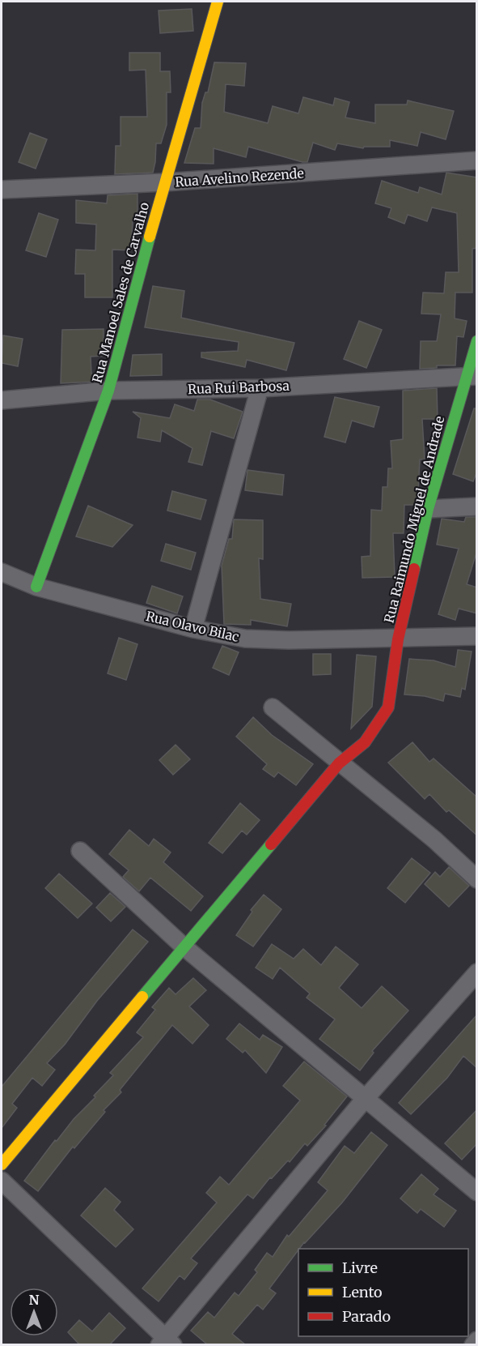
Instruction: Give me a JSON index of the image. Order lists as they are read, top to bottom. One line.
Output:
{"streets":{"street":["Rua Avelino Rezende","Rua Manoel Sales de Carvalho","Rua Rui Barbosa","Rua Raimundo Miguel de Andrade","Rua Olavo Bilac"]},"crossings":[["Rua Avelino Rezende","Rua Manoel Sales de Carvalho"],["Rua Manoel Sales de Carvalho","Rua Rui Barbosa"],["Rua Manoel Sales de Carvalho","Rua Olavo Bilac"],["Rua Rui Barbosa","Rua Raimundo Miguel de Andrade"],["Rua Raimundo Miguel de Andrade","Rua Olavo Bilac"]],"legend":["Livre","Lento","Parado"],"north":"top"}
